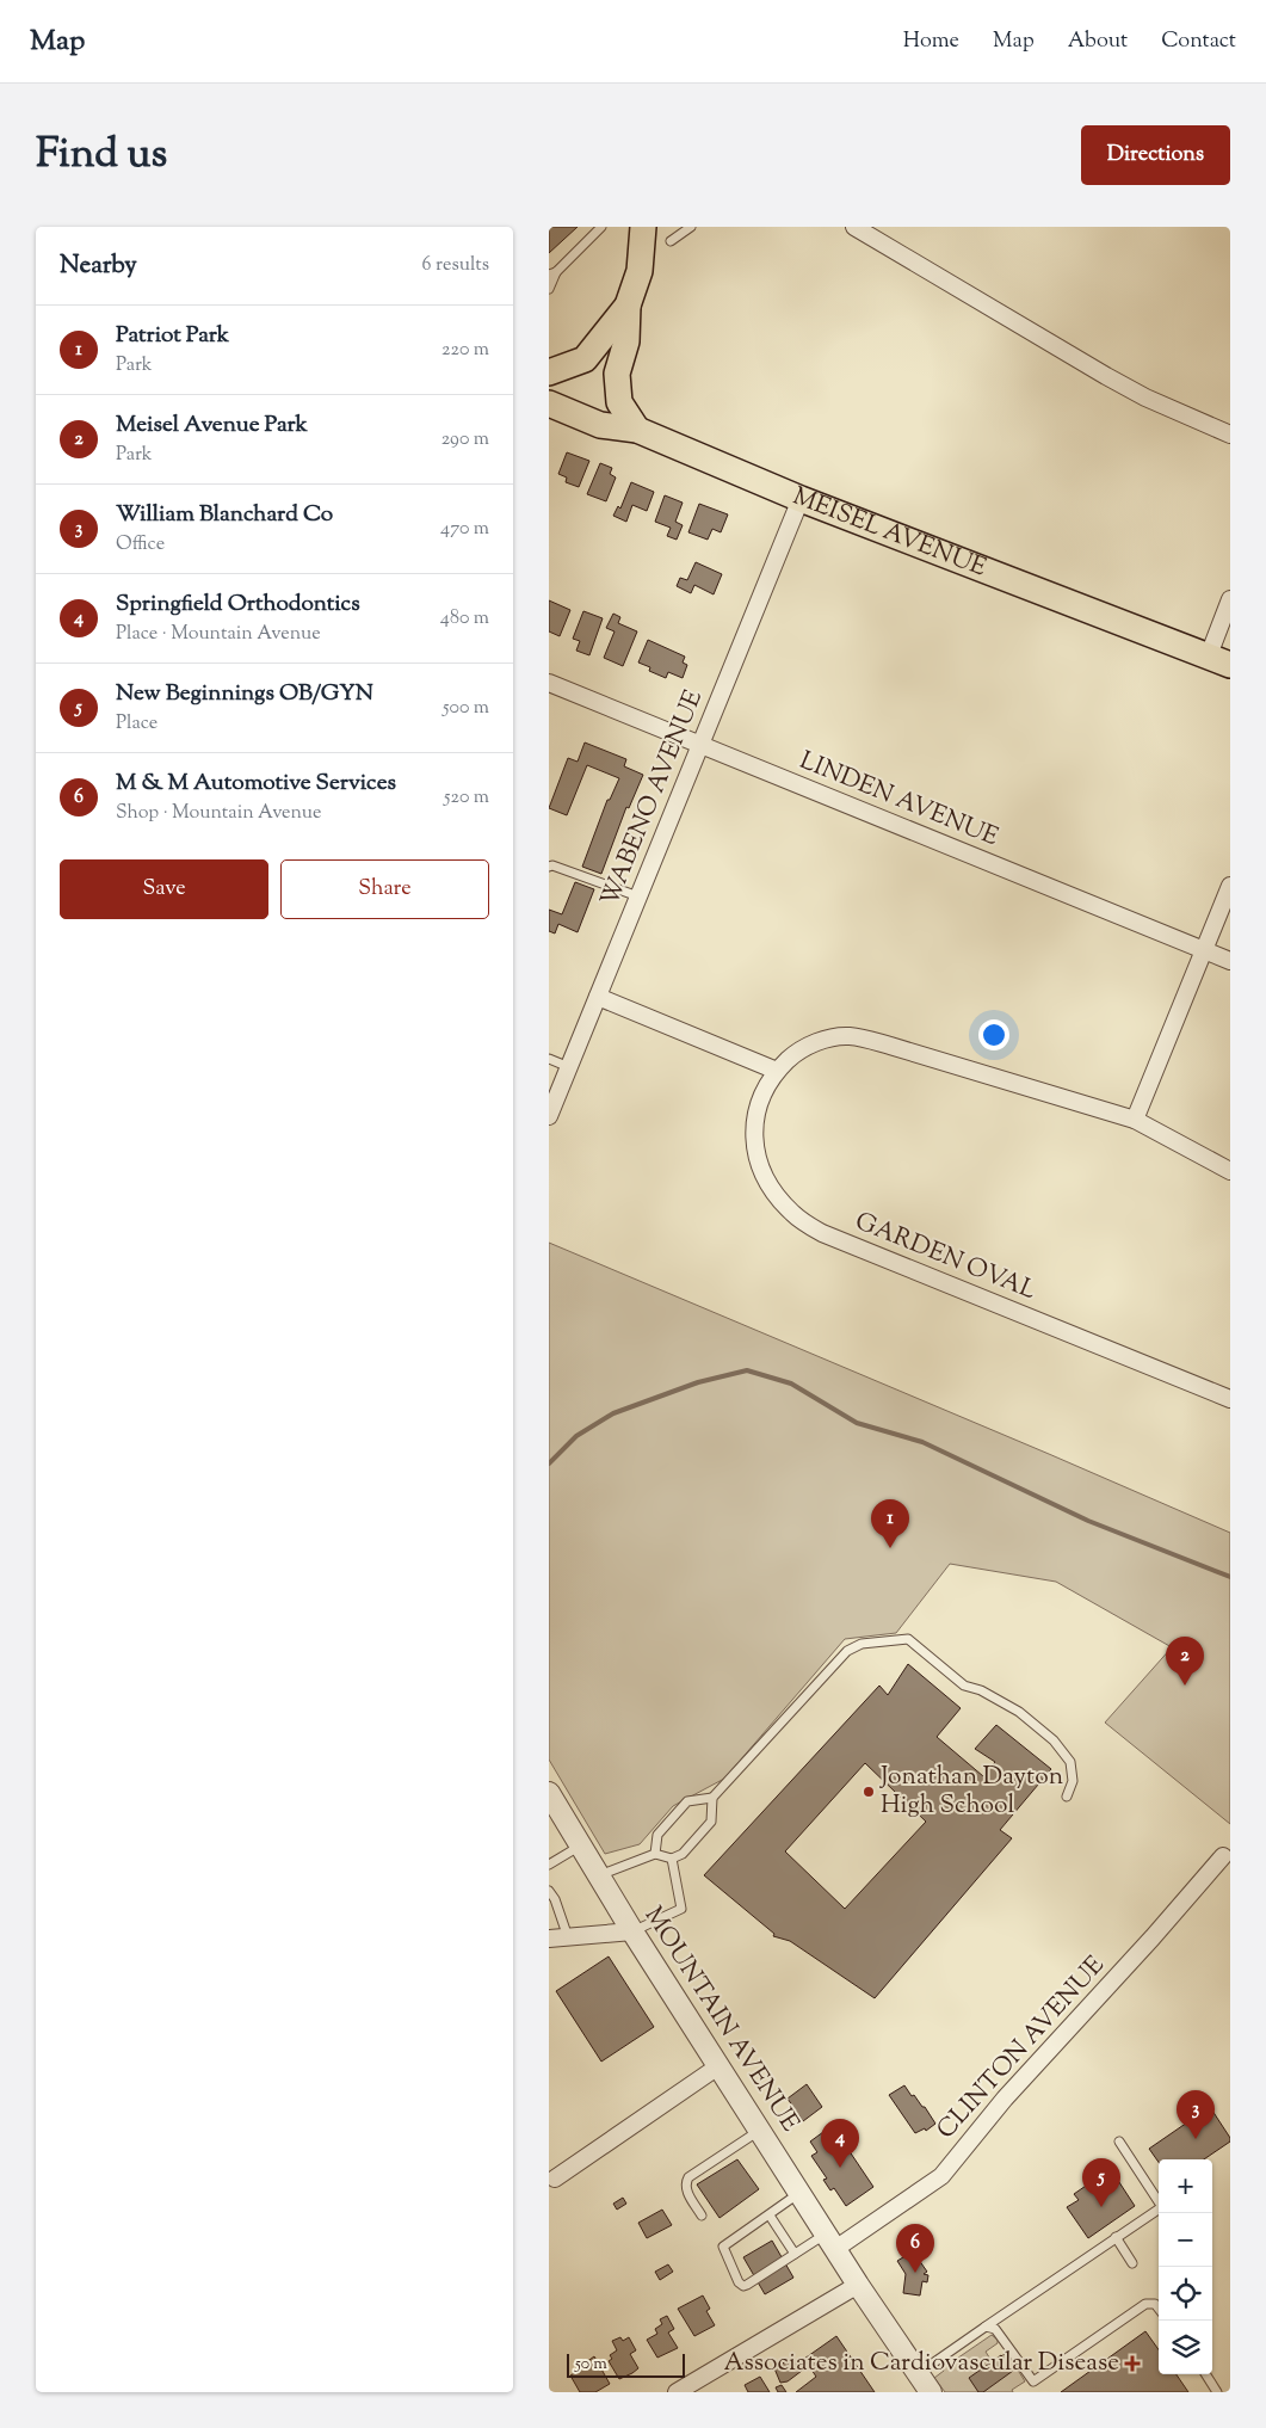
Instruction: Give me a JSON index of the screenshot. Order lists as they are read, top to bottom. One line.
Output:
{"streets":{"main road":["MEISEL AVENUE"],"street":["WABENO AVENUE","LINDEN AVENUE","GARDEN OVAL","MOUNTAIN AVENUE","CLINTON AVENUE"]},"crossings":[["MEISEL AVENUE","WABENO AVENUE"],["WABENO AVENUE","LINDEN AVENUE"],["MOUNTAIN AVENUE","CLINTON AVENUE"]],"places":{"other":["Jonathan Dayton High School"],"health":["Associates in Cardiovascular Disease"]},"scale_bar":"50 m","page":{"header":"Map","nav":["Home","Map","About","Contact"],"title":"Find us","buttons":["Directions",["Save","Share"]],"heading":["Nearby","6 results"],"list":[{"mark":"1","name":"Patriot Park","note":"Park","value":"220 m"},{"mark":"2","name":"Meisel Avenue Park","note":"Park","value":"290 m"},{"mark":"3","name":"William Blanchard Co","note":"Office","value":"470 m"},{"mark":"4","name":"Springfield Orthodontics","note":"Place · Mountain Avenue","value":"480 m"},{"mark":"5","name":"New Beginnings OB/GYN","note":"Place","value":"500 m"},{"mark":"6","name":"M & M Automotive Services","note":"Shop · Mountain Avenue","value":"520 m"}],"pins":["1","2","3","4","5","6"],"map_buttons":["+","−"],"scale":"50 m"}}
